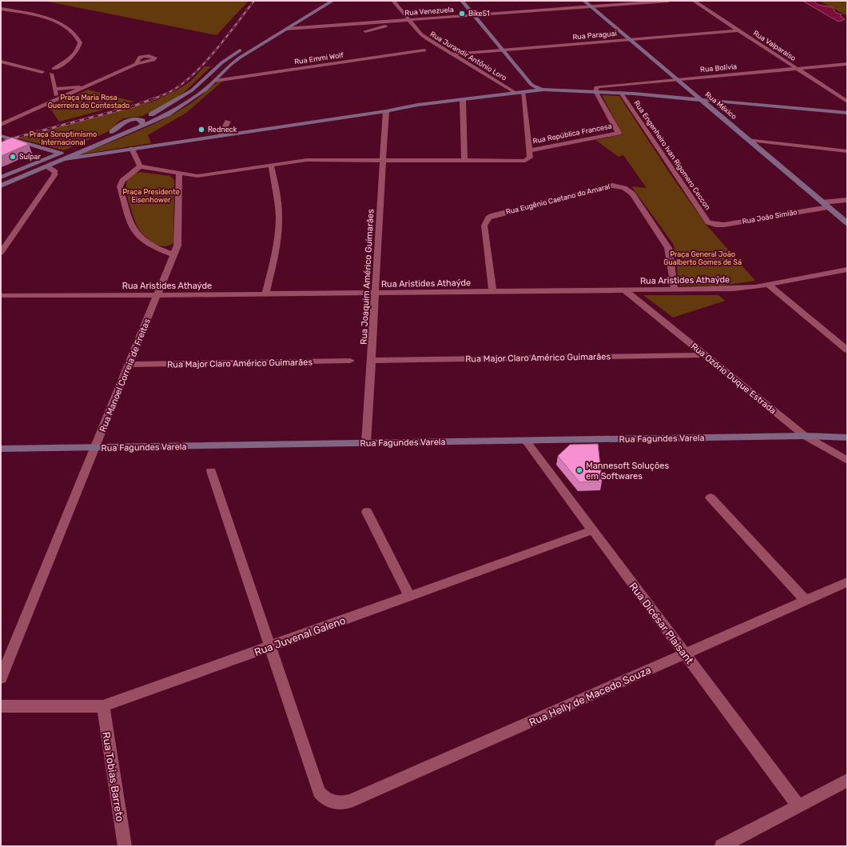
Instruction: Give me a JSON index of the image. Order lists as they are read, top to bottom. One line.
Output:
{"streets":{"main road":["Rua México","Rua Fagundes Varela"],"street":["Rua Venezuela","Rua Paraguai","Rua Valparaíso","Rua Jurandir Antônio Loro","Rua Emmi Wolf","Rua Bolívia","Rua República Francesa","Rua Engenheiro Ivan Rigomero Ceccon","Rua Eugênio Caetano do Amaral","Rua João Simião","Rua Joaquim Américo Guimarães","Rua Aristides Athaýde","Rua Major Claro Américo Guimarães","Rua Manoel Correia de Freitas","Rua Ozório Duque Estrada","Rua Dicésar Plaisant","Rua Juvenal Galeno","Rua Helly de Macedo Souza","Rua Tobias Barreto"]},"crossings":[["Rua Venezuela","Rua Jurandir Antônio Loro"],["Rua Venezuela","Rua México"],["Rua Paraguai","Rua Valparaíso"],["Rua Paraguai","Rua Jurandir Antônio Loro"],["Rua Paraguai","Rua México"],["Rua Valparaíso","Rua Bolívia"],["Rua Bolívia","Rua México"],["Rua Bolívia","Rua República Francesa"],["Rua México","Rua João Simião"],["Rua Engenheiro Ivan Rigomero Ceccon","Rua João Simião"],["Rua Eugênio Caetano do Amaral","Rua Aristides Athaýde"],["Rua Joaquim Américo Guimarães","Rua Aristides Athaýde"],["Rua Joaquim Américo Guimarães","Rua Major Claro Américo Guimarães"],["Rua Joaquim Américo Guimarães","Rua Fagundes Varela"],["Rua Aristides Athaýde","Rua Manoel Correia de Freitas"],["Rua Aristides Athaýde","Rua Ozório Duque Estrada"],["Rua Major Claro Américo Guimarães","Rua Manoel Correia de Freitas"],["Rua Major Claro Américo Guimarães","Rua Ozório Duque Estrada"],["Rua Manoel Correia de Freitas","Rua Fagundes Varela"],["Rua Ozório Duque Estrada","Rua Fagundes Varela"],["Rua Fagundes Varela","Rua Dicésar Plaisant"],["Rua Dicésar Plaisant","Rua Juvenal Galeno"],["Rua Dicésar Plaisant","Rua Helly de Macedo Souza"],["Rua Juvenal Galeno","Rua Helly de Macedo Souza"],["Rua Juvenal Galeno","Rua Tobias Barreto"]],"parks":["Praça Maria Rosa Guerreira do Contestado","Praça Soroptimismo Internacional","Praça Presidente Eisenhower","Praça General João Gualberto Gomes de Sá"],"places":["Bike51","Redneck","Sulpar","Mannesoft Soluções em Softwares"]}
